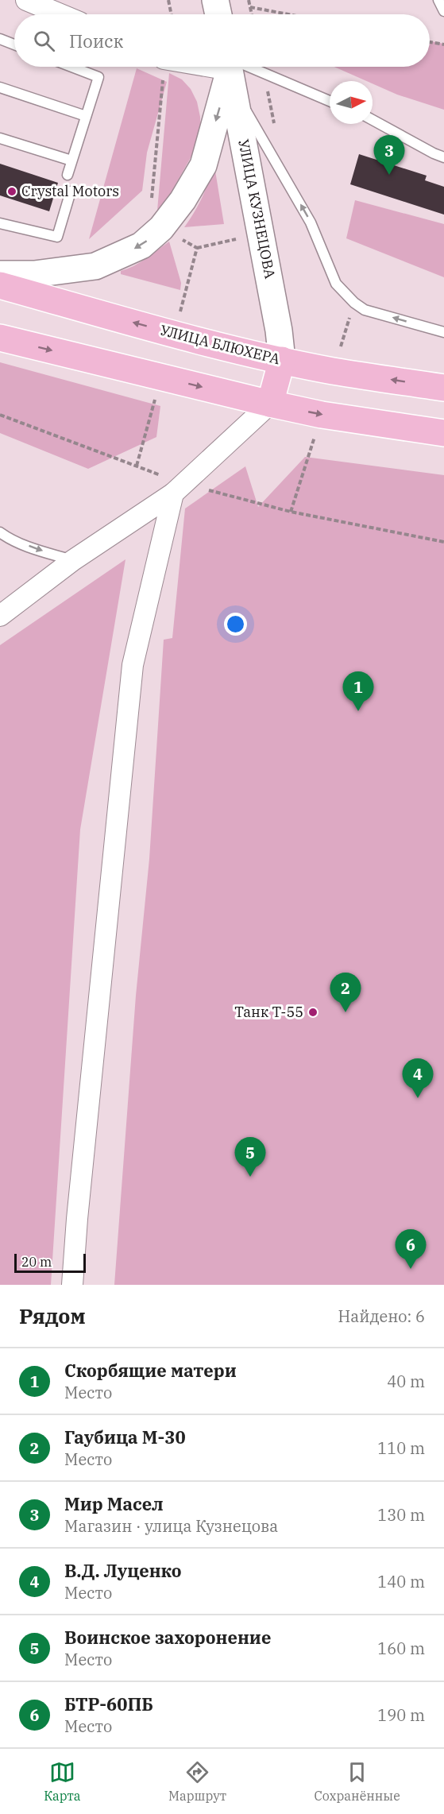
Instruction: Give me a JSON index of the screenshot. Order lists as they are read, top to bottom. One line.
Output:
{"streets":{"main road":["УЛИЦА БЛЮХЕРА"],"street":["УЛИЦА КУЗНЕЦОВА"]},"crossings":[["УЛИЦА КУЗНЕЦОВА","УЛИЦА БЛЮХЕРА"]],"places":["Crystal Motors","Танк Т-55"],"scale_bar":"20 m","north":"right","page":{"search":"Поиск","pins":["3","1","2","4","5","6"],"scale":"20 m","heading":["Рядом","Найдено: 6"],"list":[{"mark":"1","name":"Скорбящие матери","note":"Место","value":"40 m"},{"mark":"2","name":"Гаубица М-30","note":"Место","value":"110 m"},{"mark":"3","name":"Мир Масел","note":"Магазин · улица Кузнецова","value":"130 m"},{"mark":"4","name":"В.Д. Луценко","note":"Место","value":"140 m"},{"mark":"5","name":"Воинское захоронение","note":"Место","value":"160 m"},{"mark":"6","name":"БТР-60ПБ","note":"Место","value":"190 m"}],"nav":["Карта","Маршрут","Сохранённые"]}}
